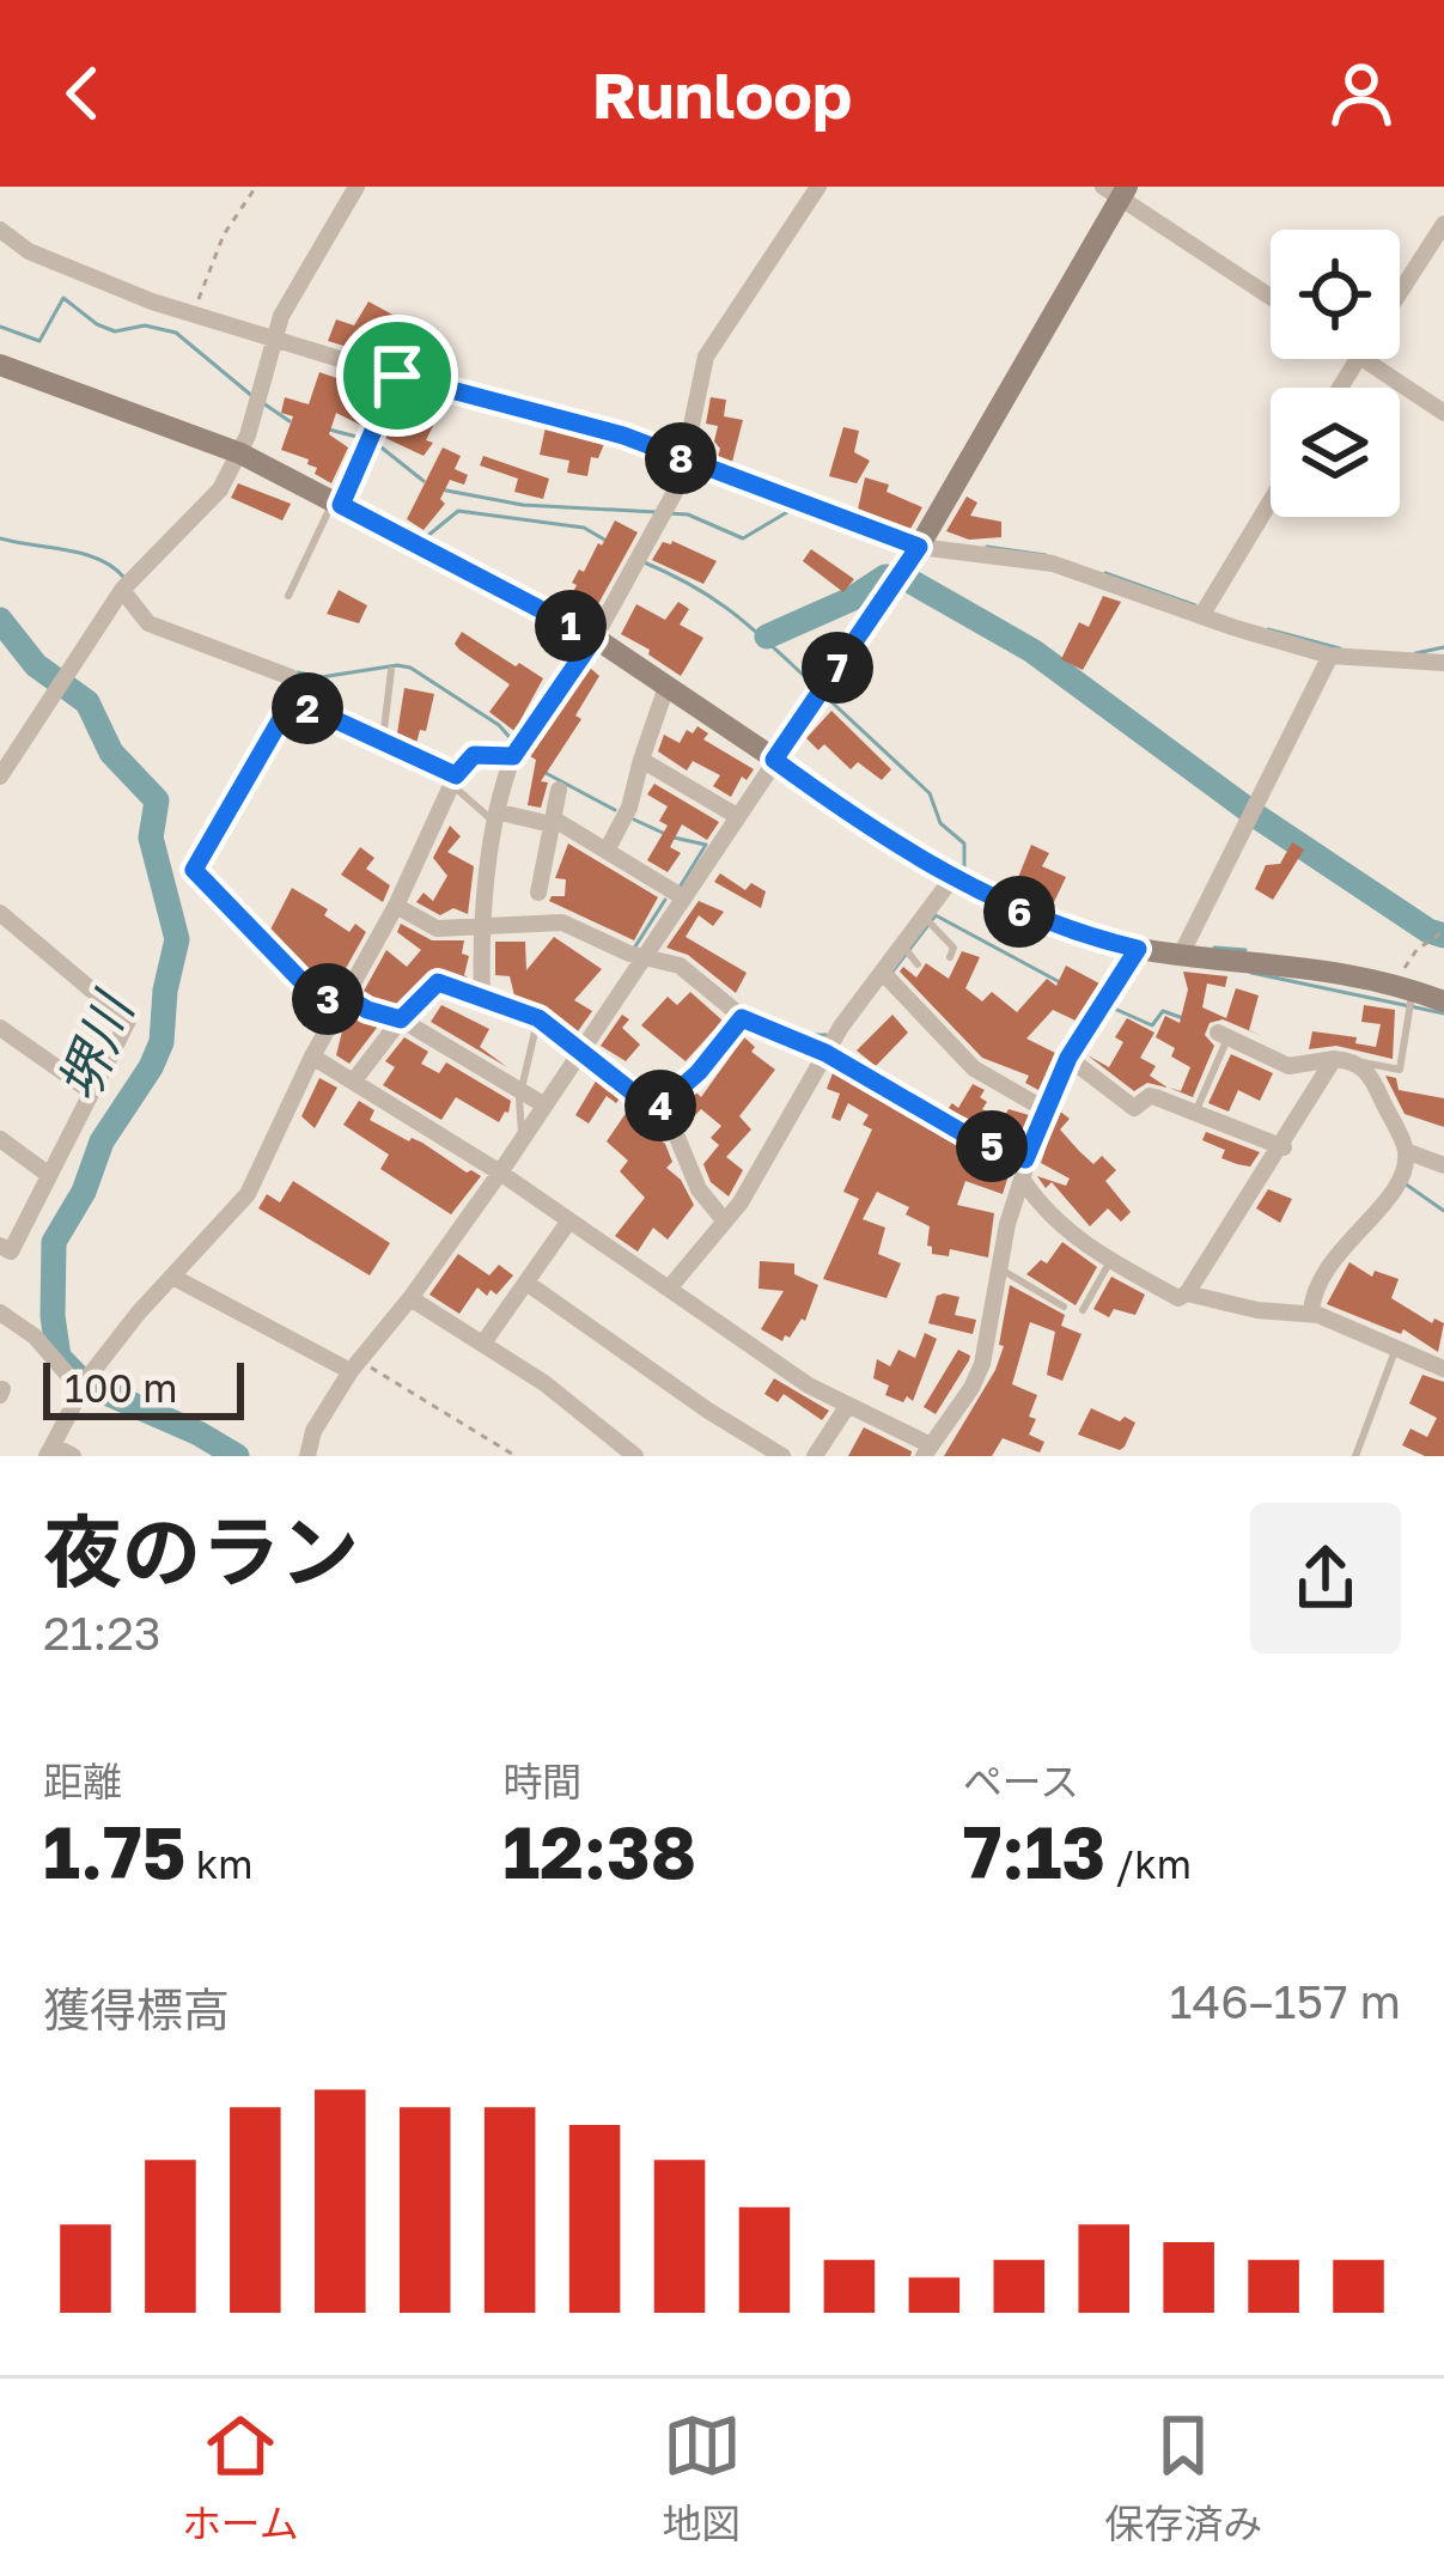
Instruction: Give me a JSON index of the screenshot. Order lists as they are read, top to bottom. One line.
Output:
{"water":["堺川"],"scale_bar":"100 m","page":{"header":"Runloop","pins":["8","1","7","2","6","3","4","5"],"scale":"100 m","heading":["夜のラン","21:23"],"stats":[["距離","1.75 km"],["時間","12:38"],["ペース","7:13 /km"]],"chart":["獲得標高","146–157 m"],"tabs":["ホーム","地図","保存済み"]}}
